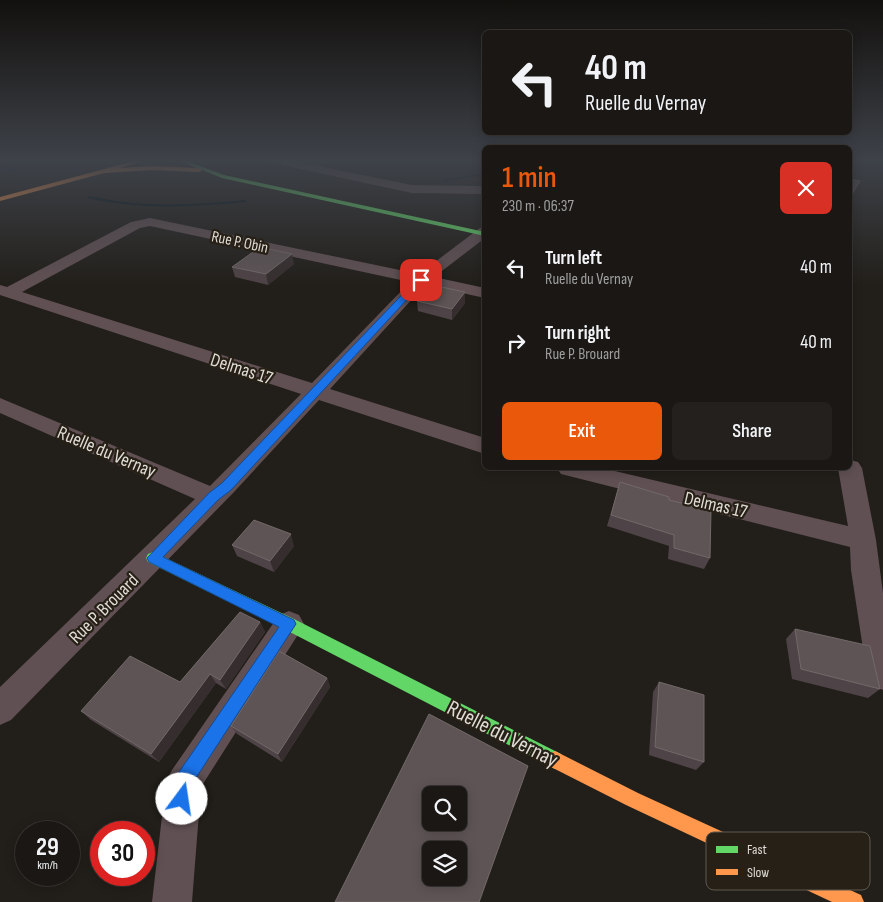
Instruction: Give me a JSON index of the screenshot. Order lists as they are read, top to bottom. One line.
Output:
{"streets":{"main road":["Ruelle du Vernay"],"street":["Rue P. Obin","Delmas 17","Rue P. Brouard"]},"crossings":[["Rue P. Obin","Delmas 17"],["Rue P. Obin","Rue P. Brouard"],["Delmas 17","Rue P. Brouard"],["Ruelle du Vernay","Rue P. Brouard"]],"legend":["Fast","Slow"],"page":{"turn":["40 m","Ruelle du Vernay"],"heading":["1 min","230 m · 06:37"],"list":[{"name":"Turn left","note":"Ruelle du Vernay","value":"40 m"},{"name":"Turn right","note":"Rue P. Brouard","value":"40 m"}],"buttons":["Exit","Share"],"speed":"29 km/h","limit":"30"}}
